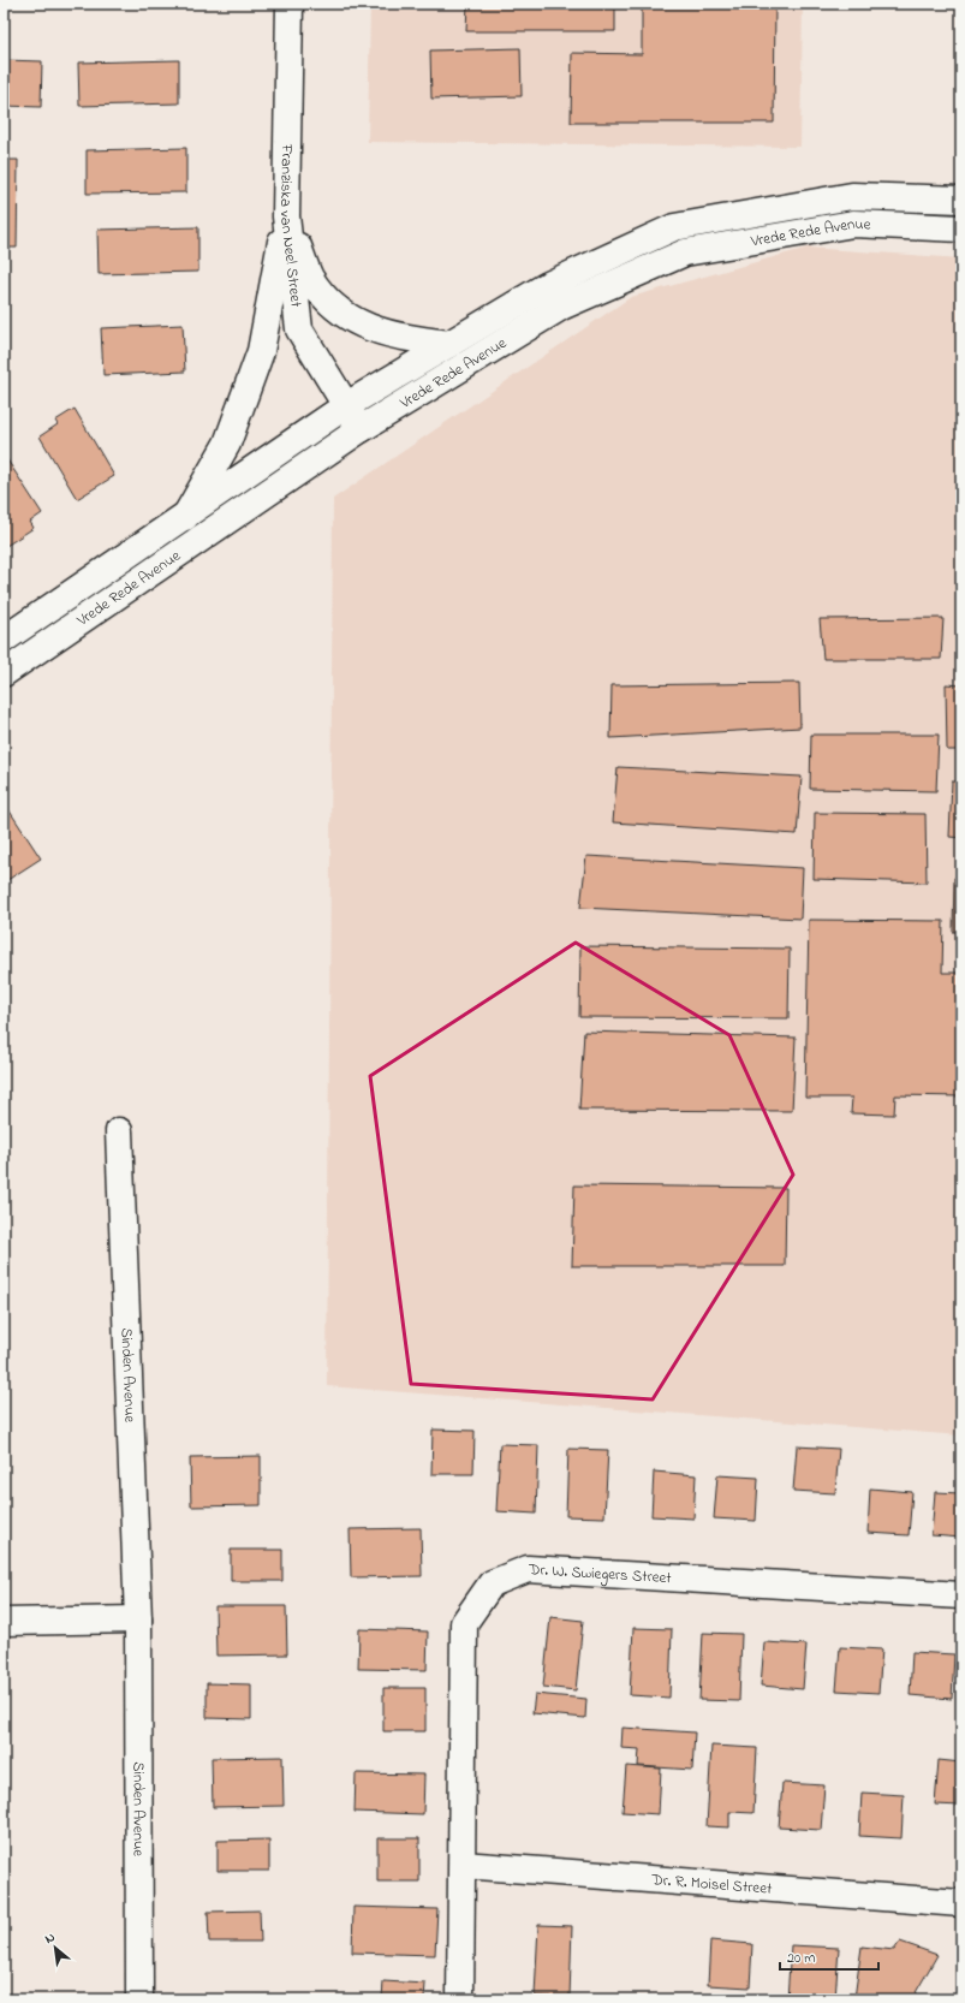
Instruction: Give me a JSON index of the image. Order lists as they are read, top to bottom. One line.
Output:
{"streets":{"street":["Franziska van Neel Street","Vrede Rede Avenue","Sinden Avenue","Dr. W. Swiegers Street","Dr. R. Moisel Street"]},"crossings":[["Franziska van Neel Street","Vrede Rede Avenue"],["Dr. W. Swiegers Street","Dr. R. Moisel Street"]],"scale_bar":"20 m","north":"top left"}
